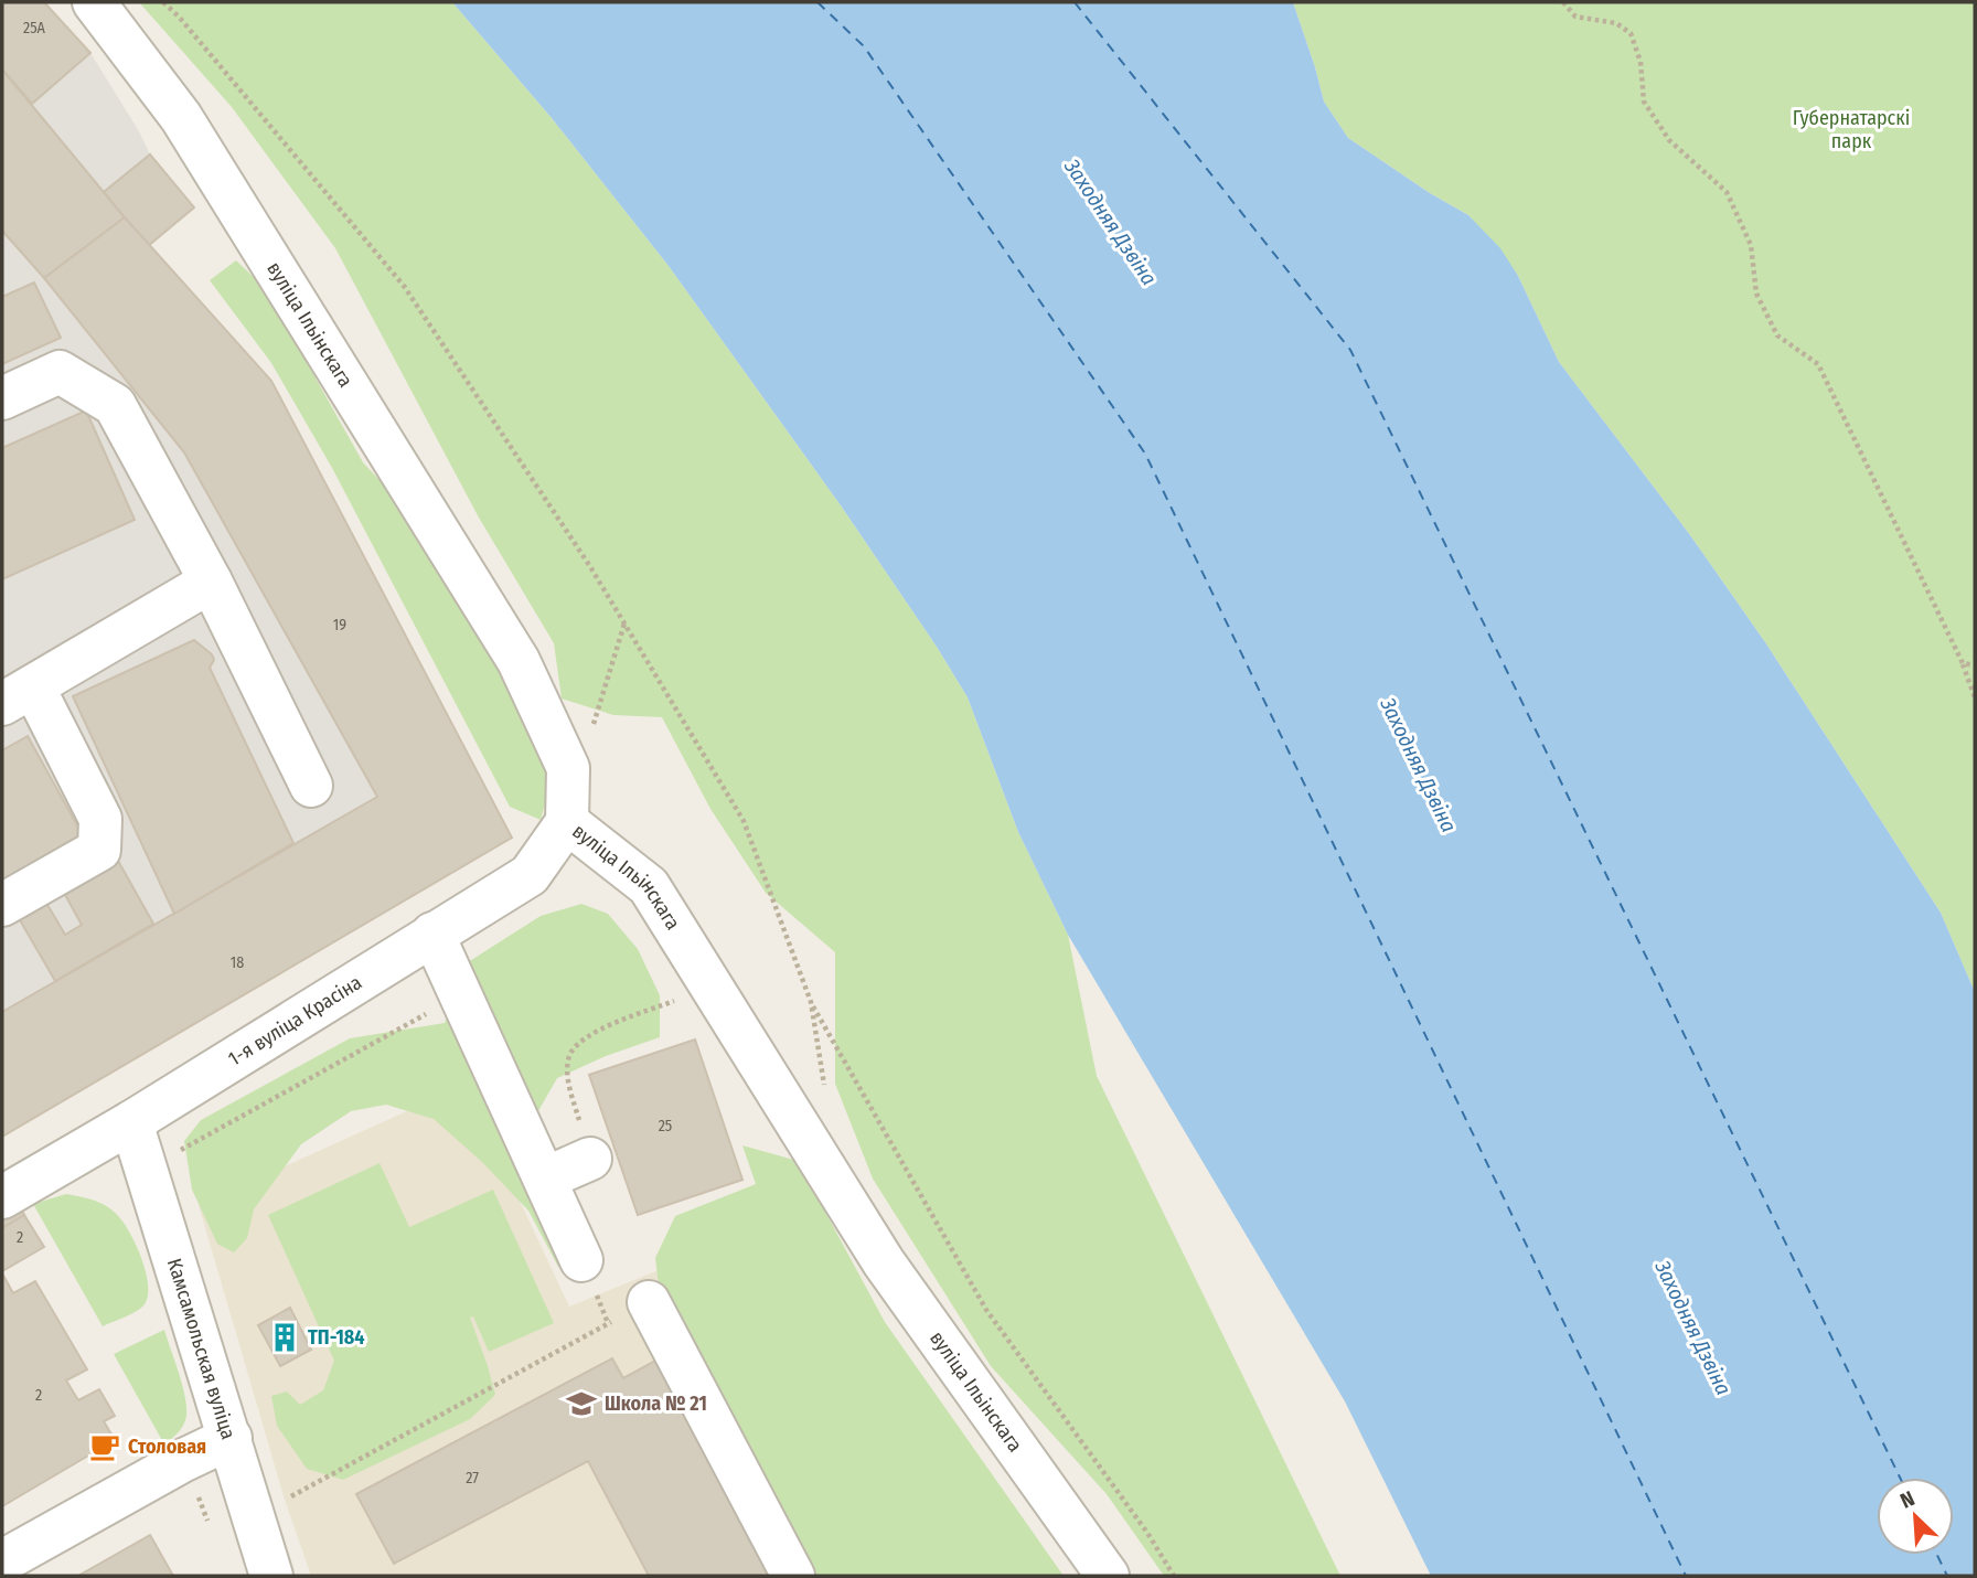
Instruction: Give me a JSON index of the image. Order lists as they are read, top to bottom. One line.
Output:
{"streets":{"street":["вуліца Ільінскага","1-я вуліца Красіна","Камсамольская вуліца"]},"crossings":[["вуліца Ільінскага","1-я вуліца Красіна"],["1-я вуліца Красіна","Камсамольская вуліца"]],"water":["Заходняя Дзвіна"],"parks":["Губернатарскі парк"],"places":{"building":["ТП-184"],"school or university":["Школа № 21"],"cafe":["Столовая"]},"house_numbers":["25А","19","18","25","2","2","27"],"north":"top left"}
